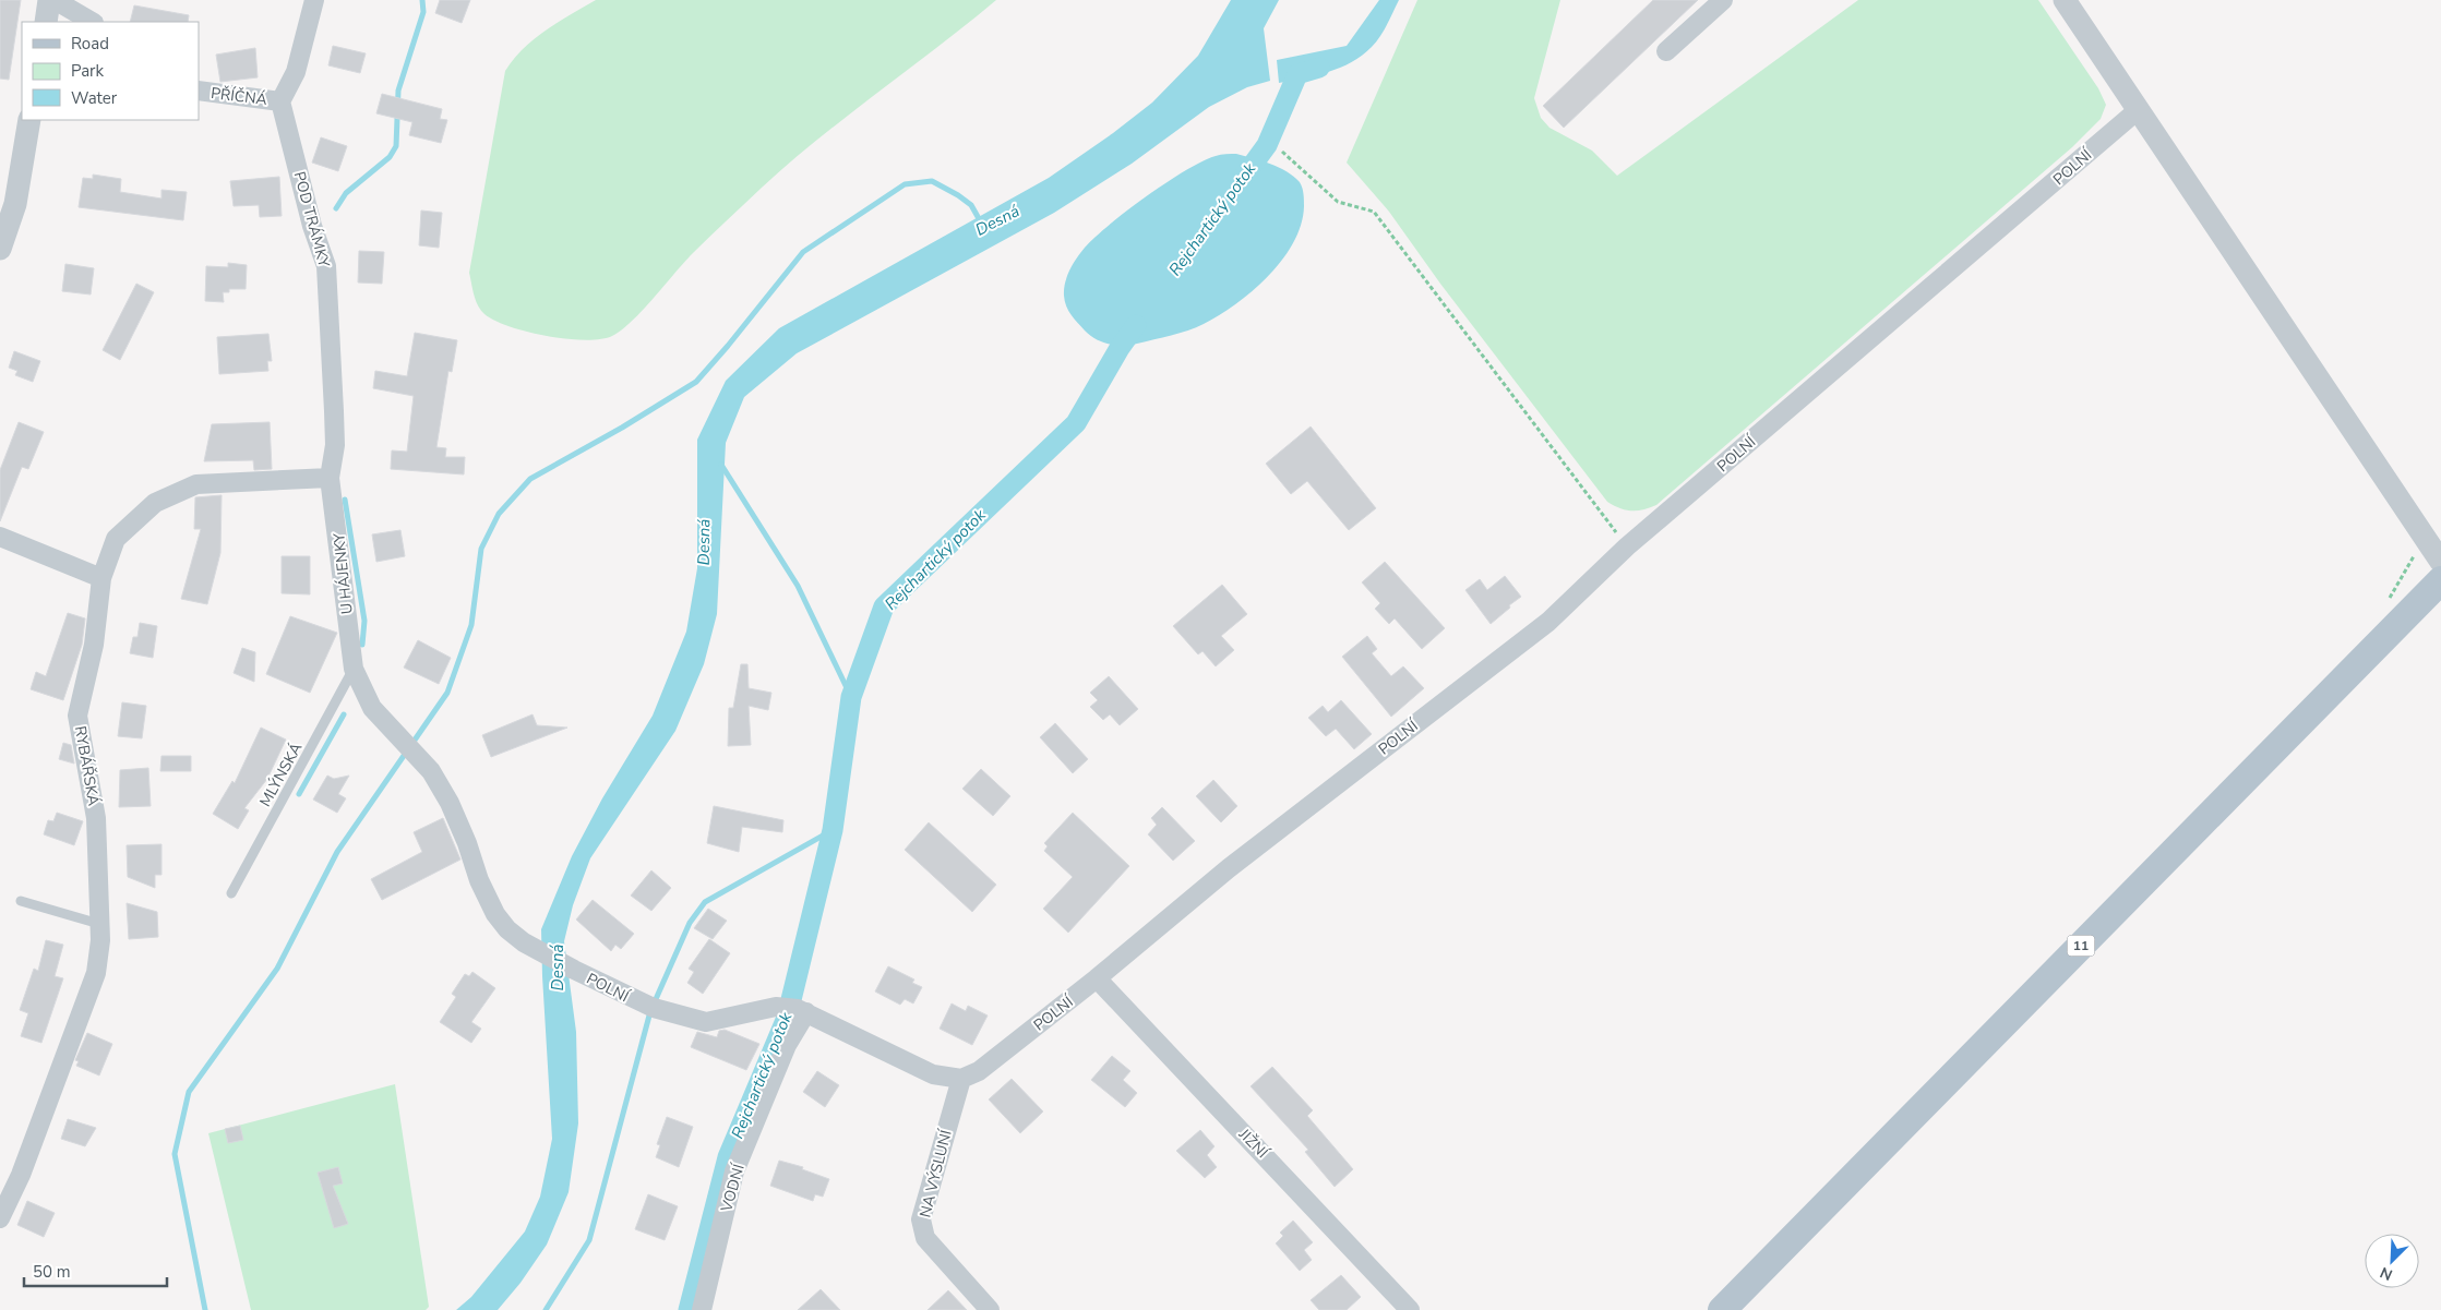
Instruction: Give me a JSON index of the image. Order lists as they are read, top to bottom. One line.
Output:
{"streets":{"main road":["11"],"street":["PŘÍČNÁ","POLNÍ","POD TRÁMKY","U HÁJENKY","RYBÁŘSKÁ","JIŽNÍ","NA VÝSLUNÍ","VODNÍ"],"lane":["MLÝNSKÁ"]},"crossings":[["PŘÍČNÁ","POD TRÁMKY"],["POLNÍ","U HÁJENKY"],["POLNÍ","JIŽNÍ"],["POLNÍ","NA VÝSLUNÍ"],["POLNÍ","VODNÍ"],["POD TRÁMKY","U HÁJENKY"],["U HÁJENKY","MLÝNSKÁ"]],"water":["Rejchartický potok","Desná"],"legend":["Road","Park","Water"],"scale_bar":"50 m","north":"bottom left"}
